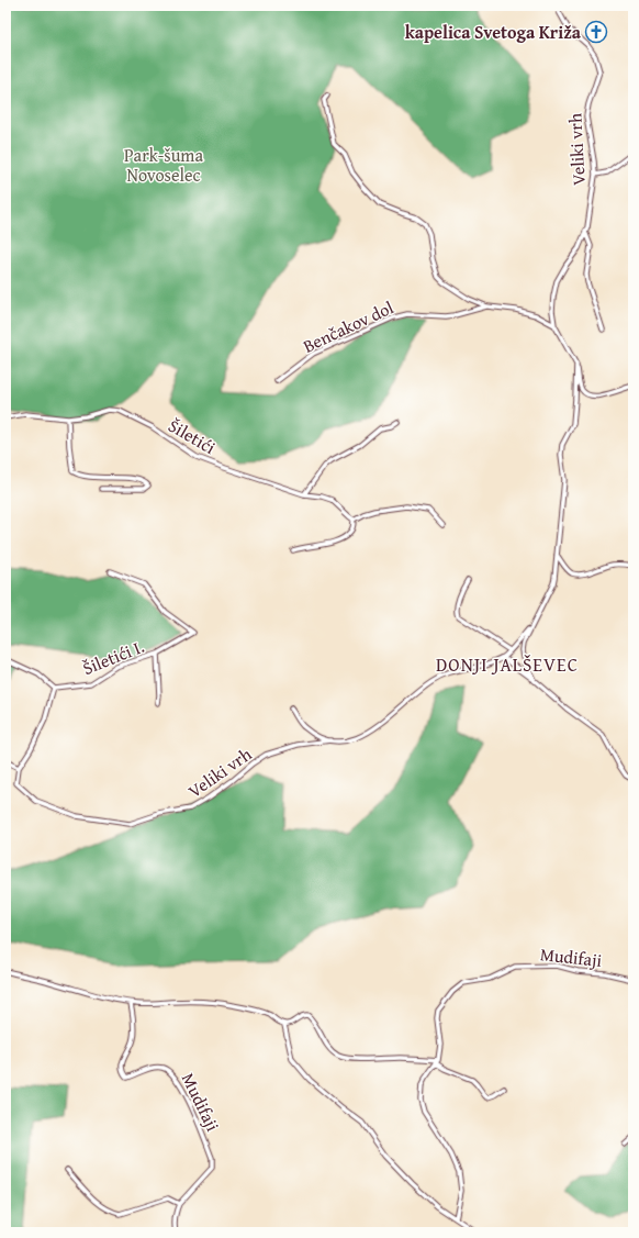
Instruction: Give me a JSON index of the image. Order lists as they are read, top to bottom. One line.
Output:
{"streets":{"street":["Veliki vrh","Benčakov dol","Šiletići","Šiletići I.","Mudifaji"]},"districts":["DONJI JALŠEVEC"],"parks":["Park-šuma Novoselec"],"places":{"church":["kapelica Svetoga Križa"]}}
